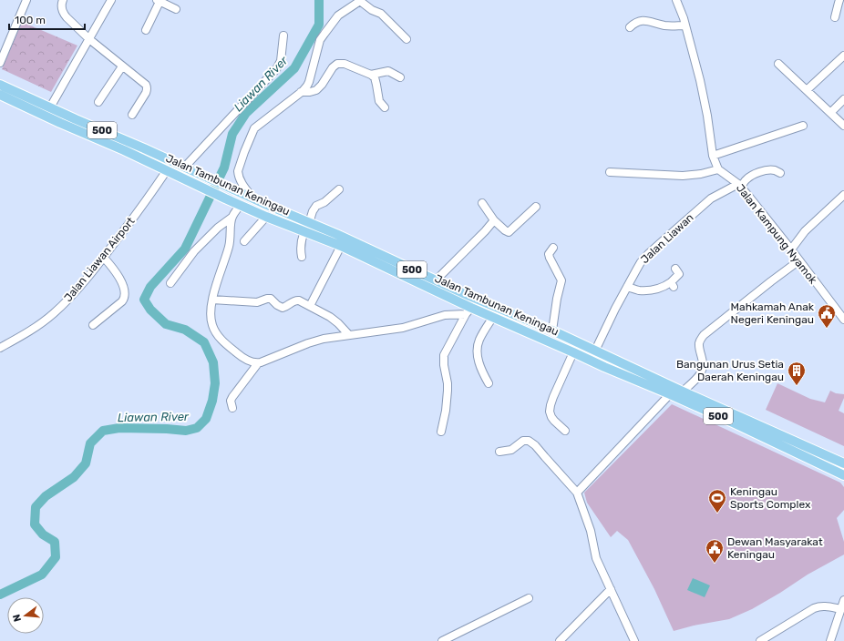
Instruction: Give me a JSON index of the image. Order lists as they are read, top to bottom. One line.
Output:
{"streets":{"main road":["500","Jalan Tambunan Keningau"],"street":["Jalan Kampung Nyamok","Jalan Liawan","Jalan Liawan Airport"]},"crossings":[["Jalan Tambunan Keningau","Jalan Liawan"],["Jalan Tambunan Keningau","Jalan Liawan Airport"],["Jalan Kampung Nyamok","Jalan Liawan"]],"water":["Liawan River"],"places":{"public building":["Mahkamah Anak Negeri Keningau","Dewan Masyarakat Keningau"],"building":["Bangunan Urus Setia Daerah Keningau"],"sports":["Keningau Sports Complex"]},"scale_bar":"100 m","north":"left"}
